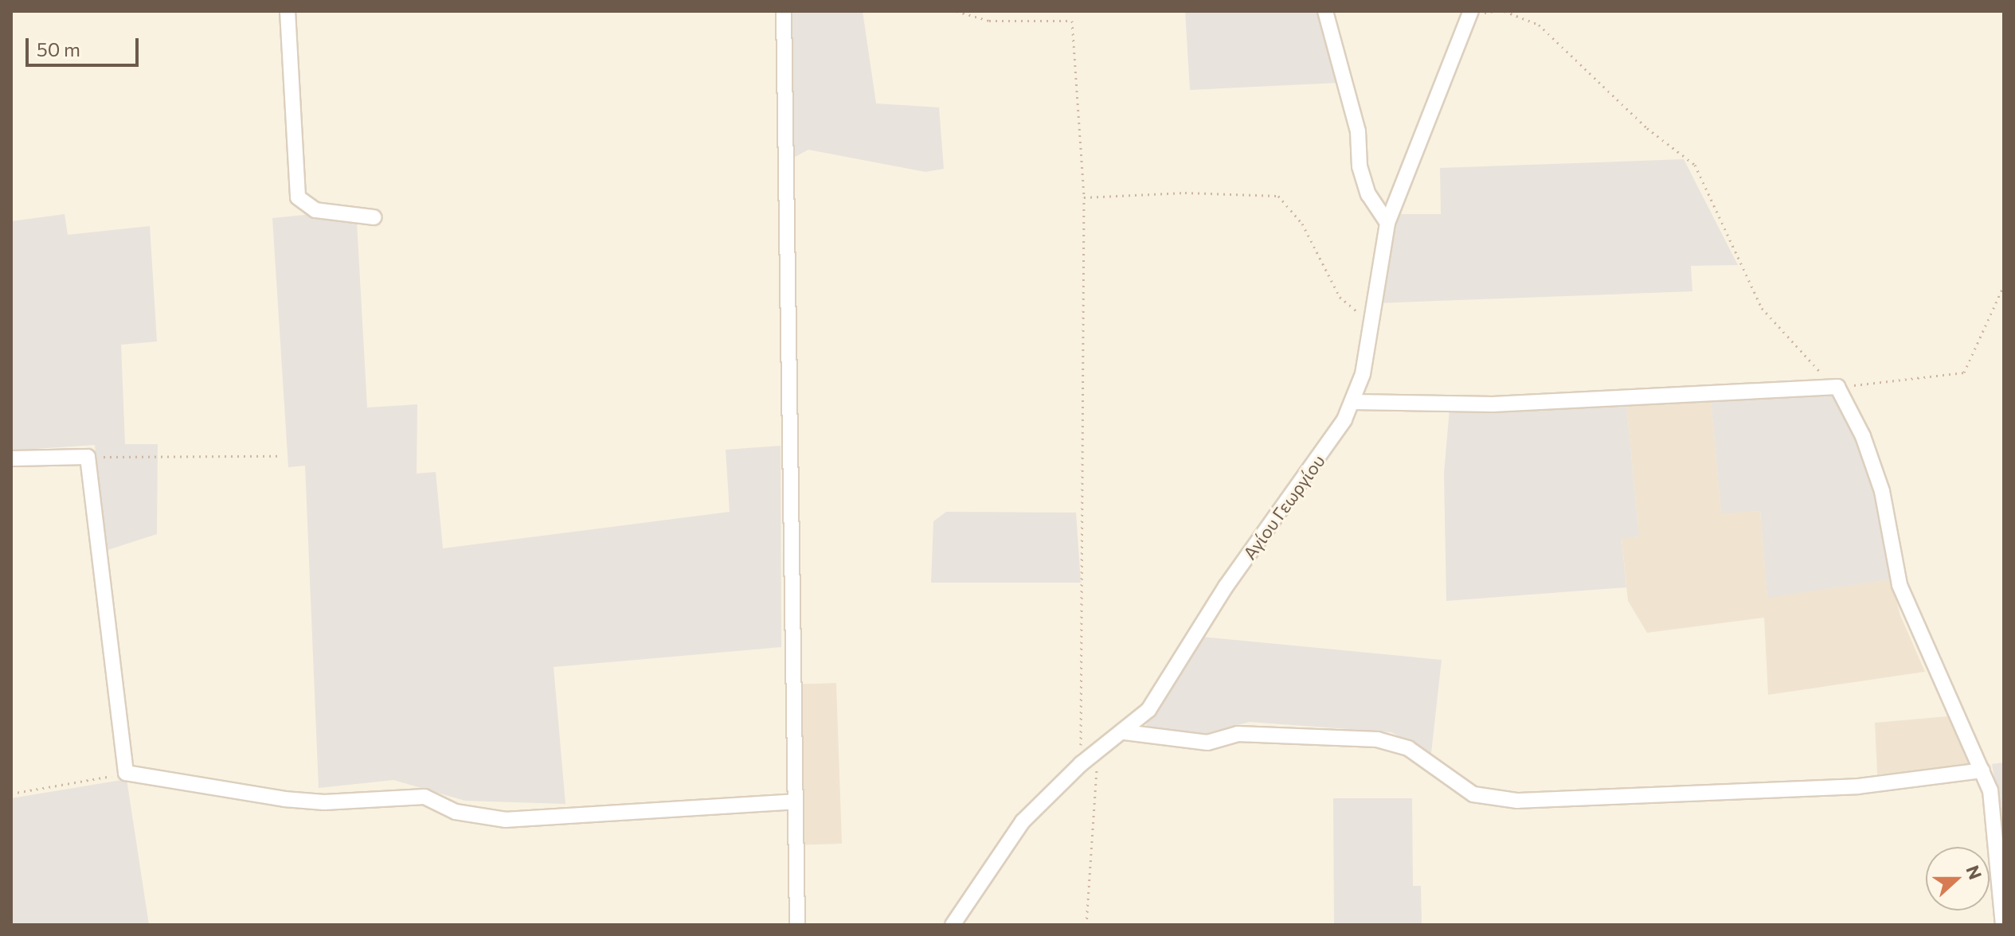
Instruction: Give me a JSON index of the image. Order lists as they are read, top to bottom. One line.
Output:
{"streets":{"street":["Αγίου Γεωργίου"]},"scale_bar":"50 m","north":"right"}
